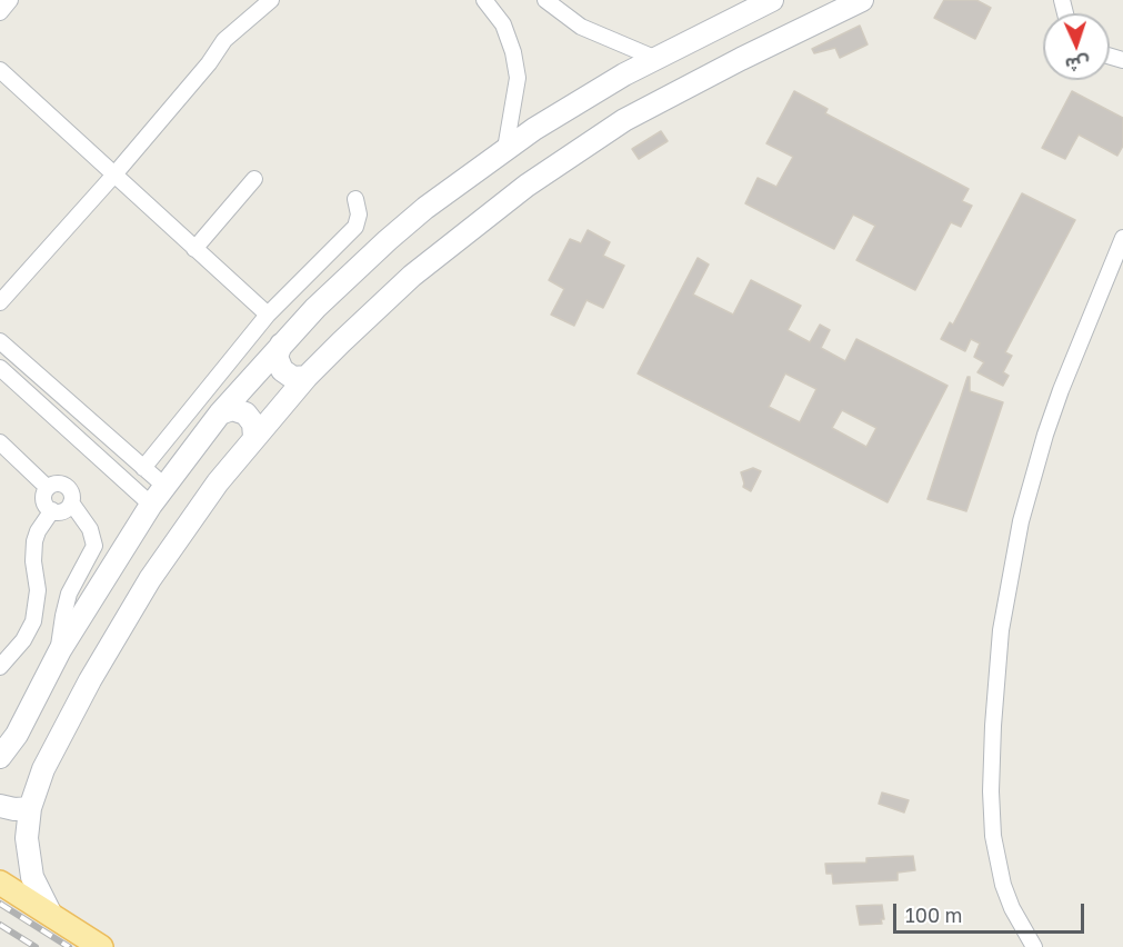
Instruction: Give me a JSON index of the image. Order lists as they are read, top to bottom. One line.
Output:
{"scale_bar":"100 m","north":"bottom"}
